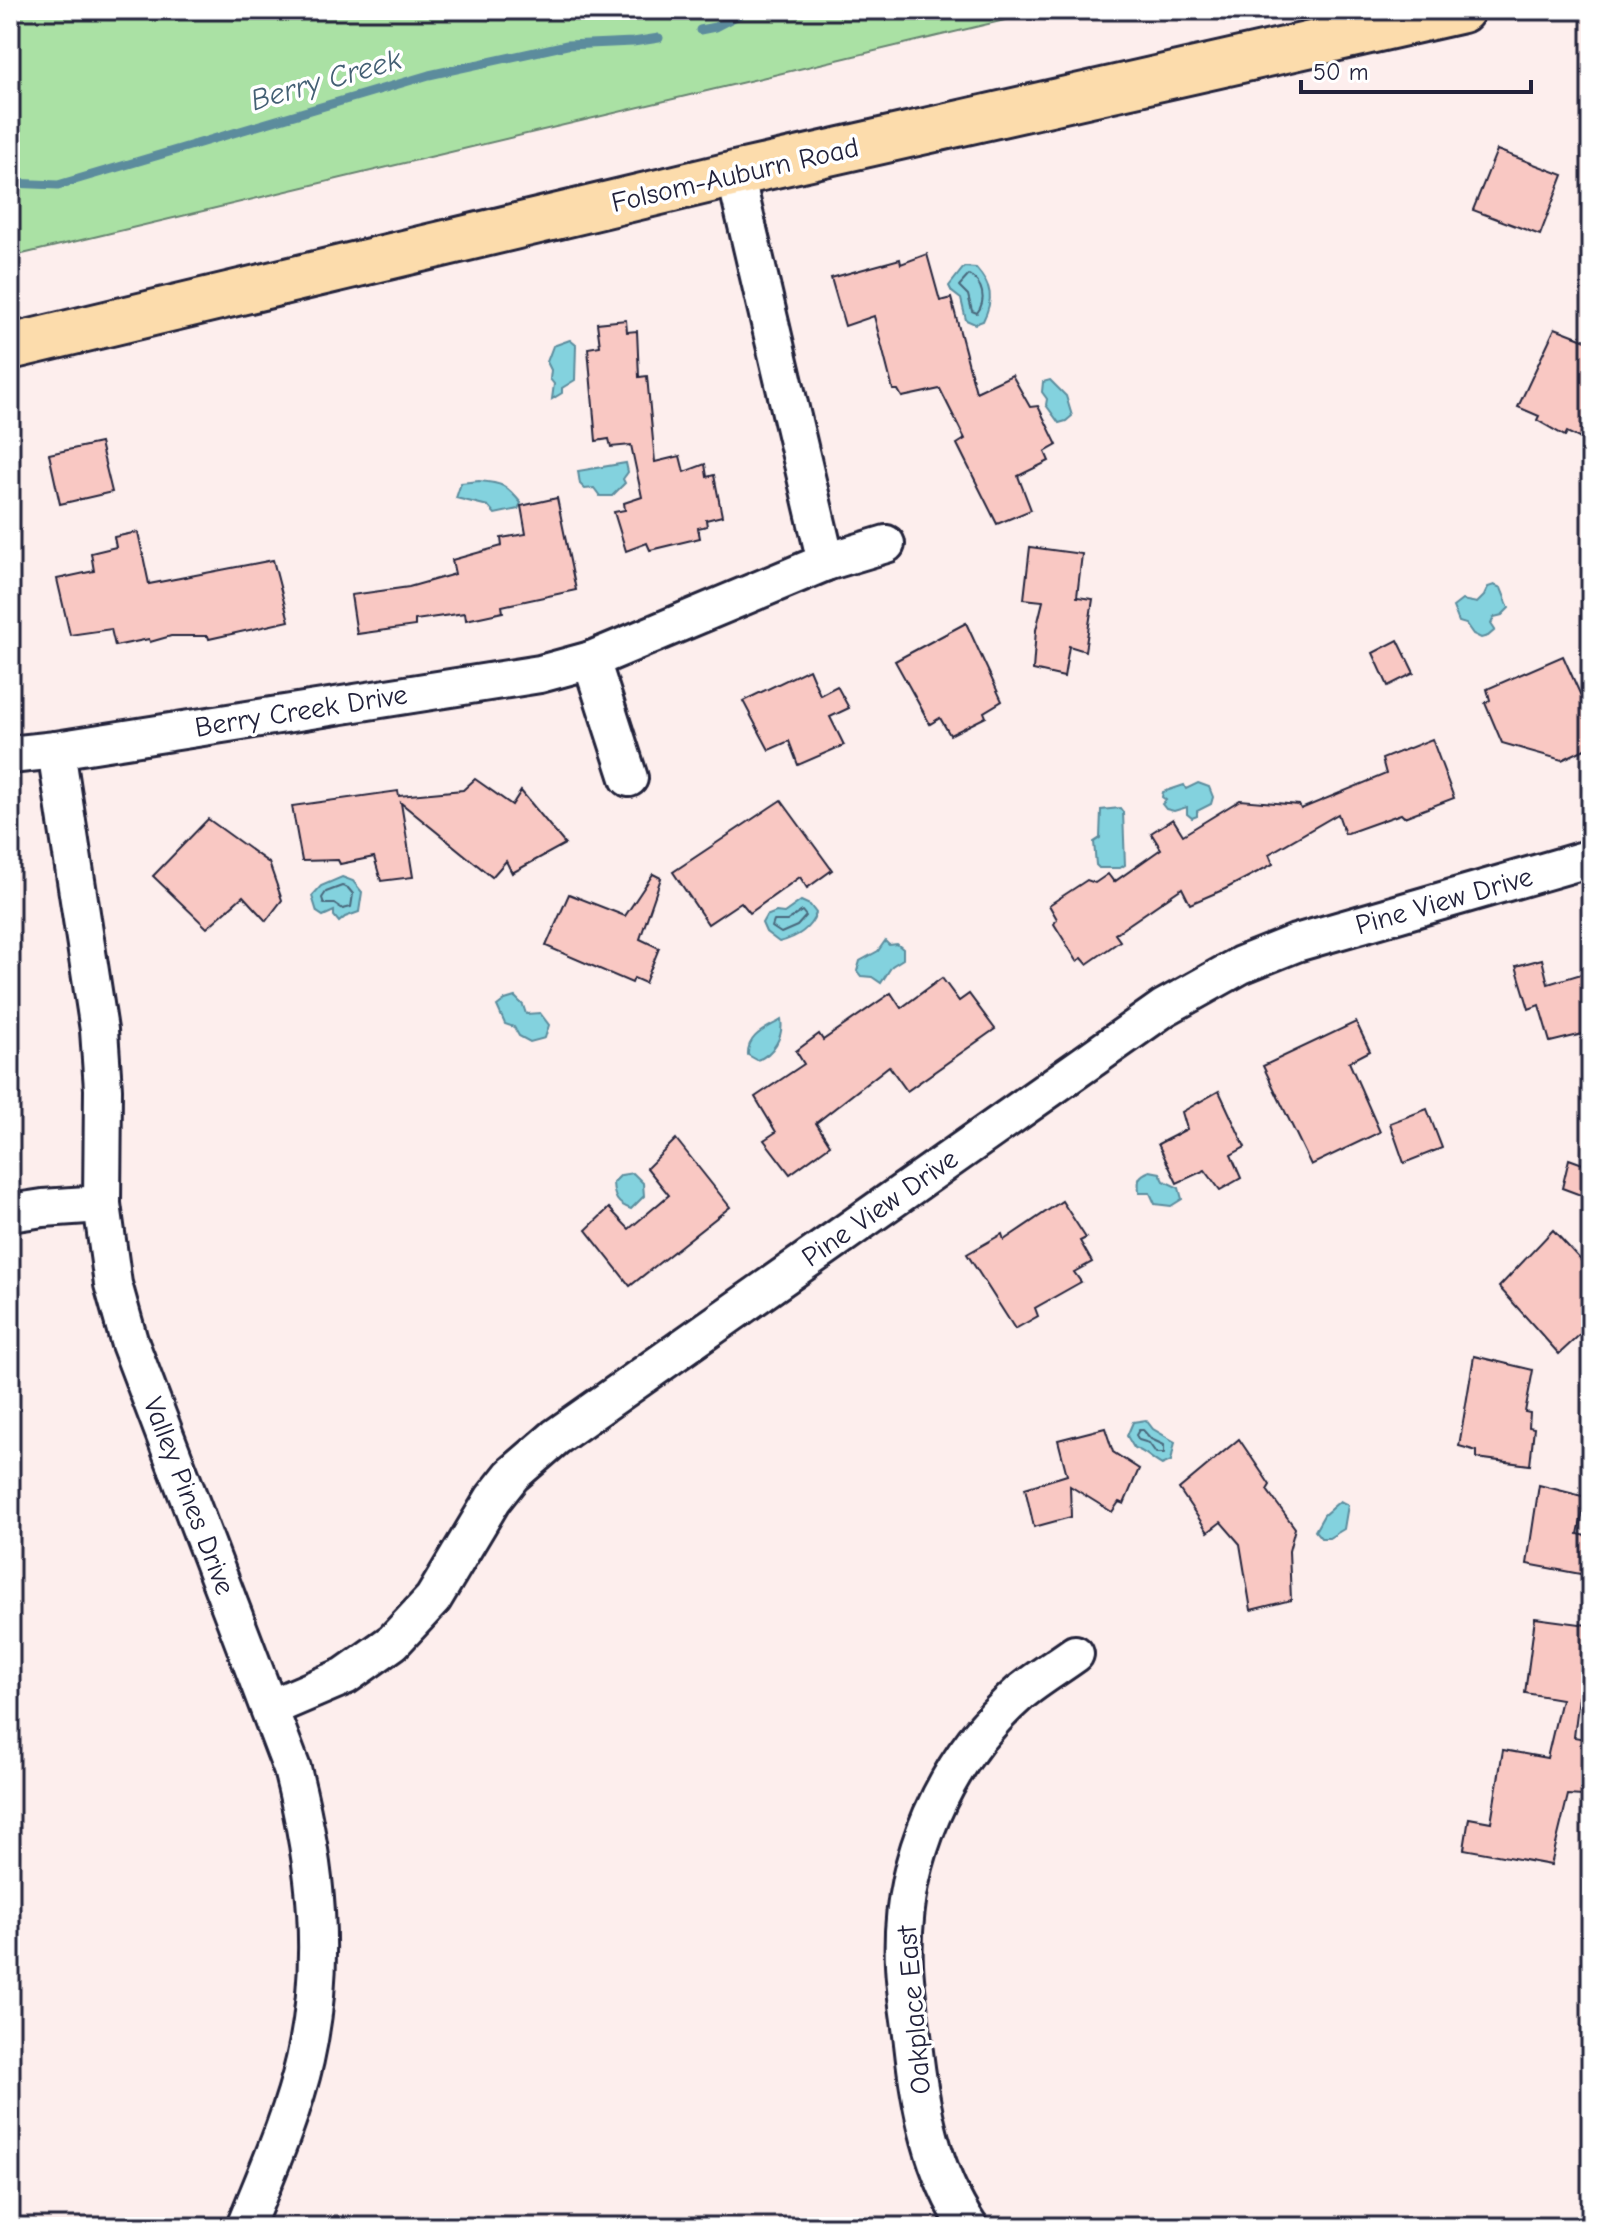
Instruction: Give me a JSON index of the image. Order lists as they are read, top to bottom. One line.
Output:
{"streets":{"main road":["Folsom-Auburn Road"],"street":["Berry Creek Drive","Pine View Drive","Valley Pines Drive","Oakplace East"]},"crossings":[["Berry Creek Drive","Valley Pines Drive"],["Pine View Drive","Valley Pines Drive"]],"water":["Berry Creek"],"scale_bar":"50 m"}
